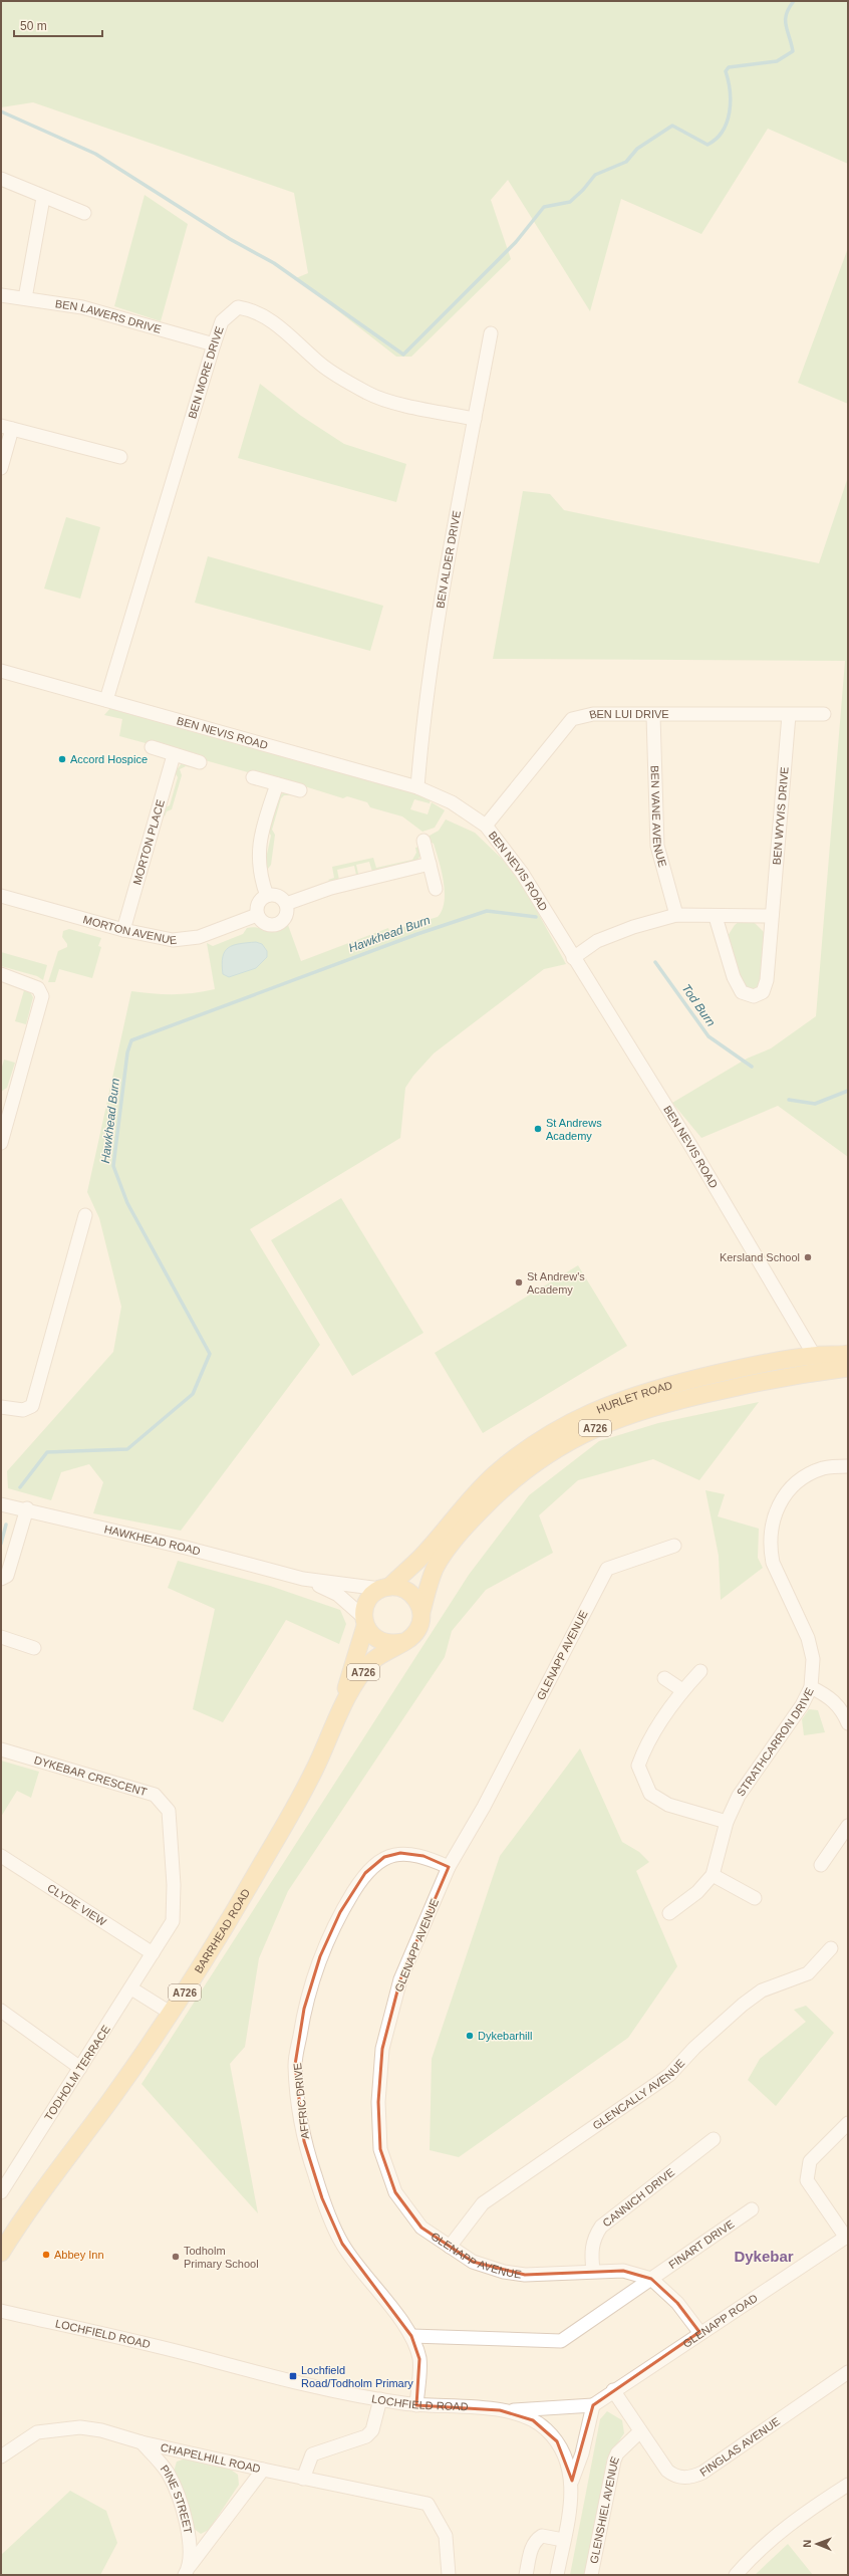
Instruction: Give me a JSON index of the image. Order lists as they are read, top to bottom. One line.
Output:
{"streets":{"main road":["HURLET ROAD","A726","BARRHEAD ROAD"],"street":["BEN LAWERS DRIVE","BEN MORE DRIVE","BEN ALDER DRIVE","BEN LUI DRIVE","BEN NEVIS ROAD","BEN WYVIS DRIVE","BEN VANE AVENUE","MORTON PLACE","MORTON AVENUE","HAWKHEAD ROAD","GLENAPP AVENUE","STRATHCARRON DRIVE","DYKEBAR CRESCENT","CLYDE VIEW","TODHOLM TERRACE","GLENCALLY AVENUE","AFFRIC DRIVE","CANNICH DRIVE","FINART DRIVE","GLENAPP ROAD","LOCHFIELD ROAD","FINGLAS AVENUE","CHAPELHILL ROAD","PINE STREET","GLENSHIEL AVENUE"]},"crossings":[["BEN LAWERS DRIVE","BEN MORE DRIVE"],["BEN MORE DRIVE","BEN ALDER DRIVE"],["BEN MORE DRIVE","BEN NEVIS ROAD"],["BEN ALDER DRIVE","BEN NEVIS ROAD"],["BEN LUI DRIVE","BEN NEVIS ROAD"],["BEN LUI DRIVE","BEN WYVIS DRIVE"],["BEN LUI DRIVE","BEN VANE AVENUE"],["BEN NEVIS ROAD","HURLET ROAD"],["MORTON PLACE","MORTON AVENUE"],["HURLET ROAD","HAWKHEAD ROAD"],["HURLET ROAD","BARRHEAD ROAD"],["HAWKHEAD ROAD","BARRHEAD ROAD"],["GLENAPP AVENUE","GLENCALLY AVENUE"],["GLENAPP AVENUE","AFFRIC DRIVE"],["GLENAPP AVENUE","CANNICH DRIVE"],["GLENAPP AVENUE","FINART DRIVE"],["GLENAPP AVENUE","GLENAPP ROAD"],["DYKEBAR CRESCENT","CLYDE VIEW"],["DYKEBAR CRESCENT","TODHOLM TERRACE"],["CLYDE VIEW","TODHOLM TERRACE"],["AFFRIC DRIVE","FINART DRIVE"],["AFFRIC DRIVE","LOCHFIELD ROAD"],["GLENAPP ROAD","FINGLAS AVENUE"],["FINGLAS AVENUE","GLENSHIEL AVENUE"],["CHAPELHILL ROAD","PINE STREET"]],"districts":["Dykebar"],"water":["Hawkhead Burn","Tod Burn"],"places":{"other":["Accord Hospice","St Andrews Academy","Kersland School","St Andrew's Academy","Dykebarhill","Abbey Inn","Todholm Primary School"],"transit":["Lochfield Road/Todholm Primary"]},"scale_bar":"50 m","north":"left"}
